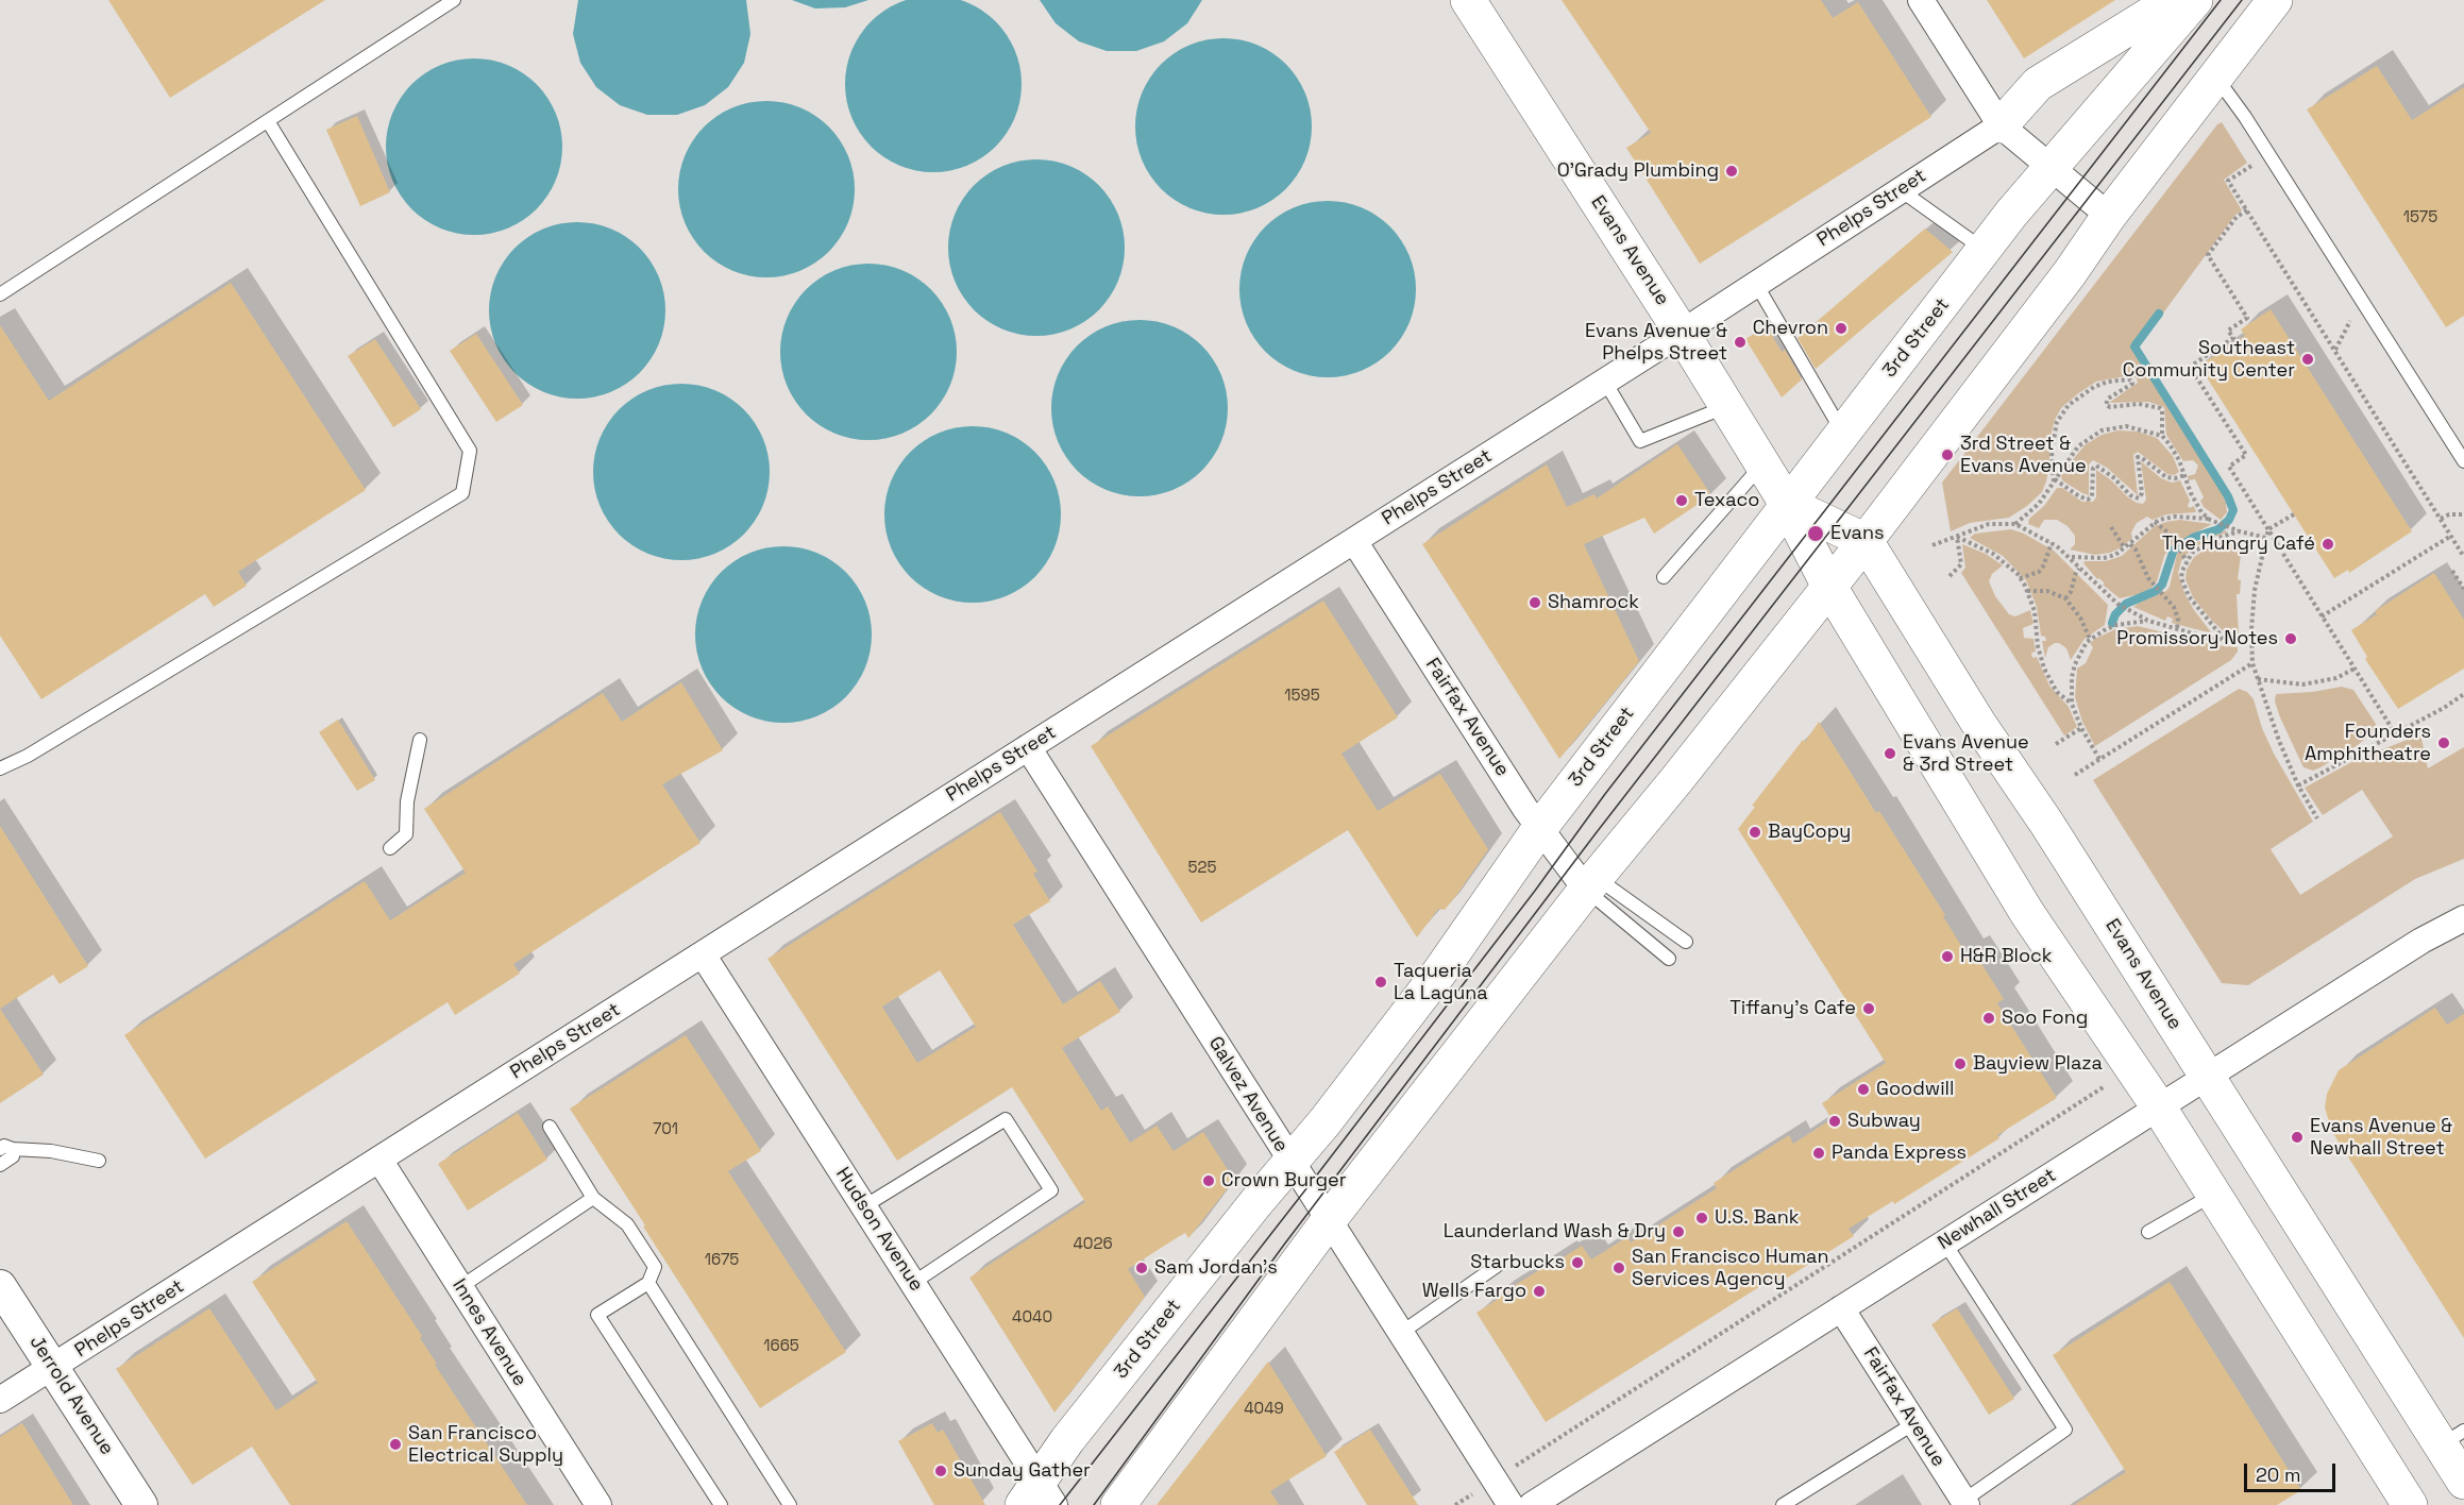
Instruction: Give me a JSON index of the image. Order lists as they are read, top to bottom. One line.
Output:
{"streets":{"main road":["Evans Avenue","3rd Street"],"street":["Phelps Street","Fairfax Avenue","Galvez Avenue","Newhall Street","Hudson Avenue","Innes Avenue","Jerrold Avenue"]},"crossings":[["Phelps Street","Evans Avenue"],["Phelps Street","Fairfax Avenue"],["Phelps Street","Galvez Avenue"],["Phelps Street","Hudson Avenue"],["Phelps Street","Innes Avenue"],["Phelps Street","Jerrold Avenue"],["Evans Avenue","3rd Street"],["Evans Avenue","Newhall Street"],["3rd Street","Fairfax Avenue"],["3rd Street","Galvez Avenue"],["3rd Street","Hudson Avenue"],["Fairfax Avenue","Newhall Street"]],"places":["O'Grady Plumbing","Chevron","Evans Avenue & Phelps Street","Southeast Community Center","3rd Street & Evans Avenue","Texaco","Evans","The Hungry Café","Shamrock","Promissory Notes","Founders Amphitheatre","Evans Avenue & 3rd Street","BayCopy","H&R Block","Taqueria La Laguna","Tiffany's Cafe","Soo Fong","Bayview Plaza","Goodwill","Subway","Evans Avenue & Newhall Street","Panda Express","Crown Burger","U.S. Bank","Launderland Wash & Dry","Starbucks","Sam Jordan's","San Francisco Human Services Agency","Wells Fargo","San Francisco Electrical Supply","Sunday Gather"],"house_numbers":["1575","1595","525","701","4026","1675","4040","1665","4049"],"scale_bar":"20 m"}
